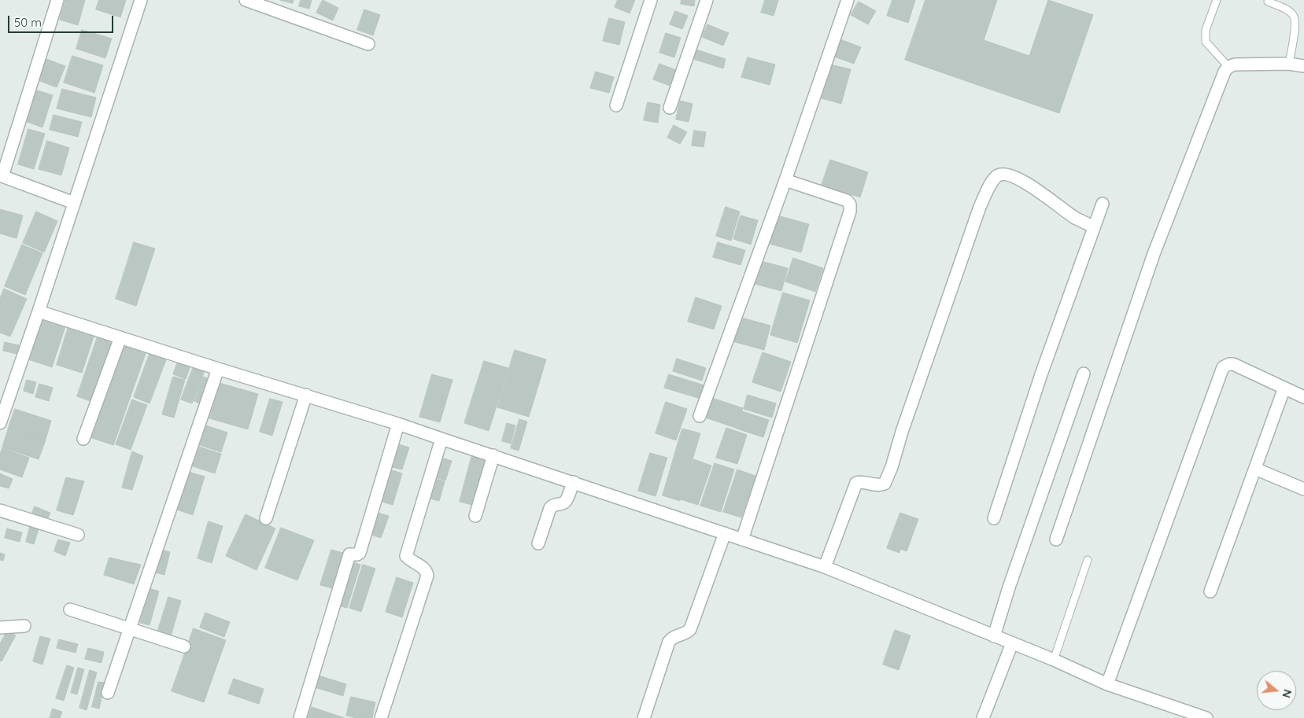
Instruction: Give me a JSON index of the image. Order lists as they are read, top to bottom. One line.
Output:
{"scale_bar":"50 m","north":"right"}
